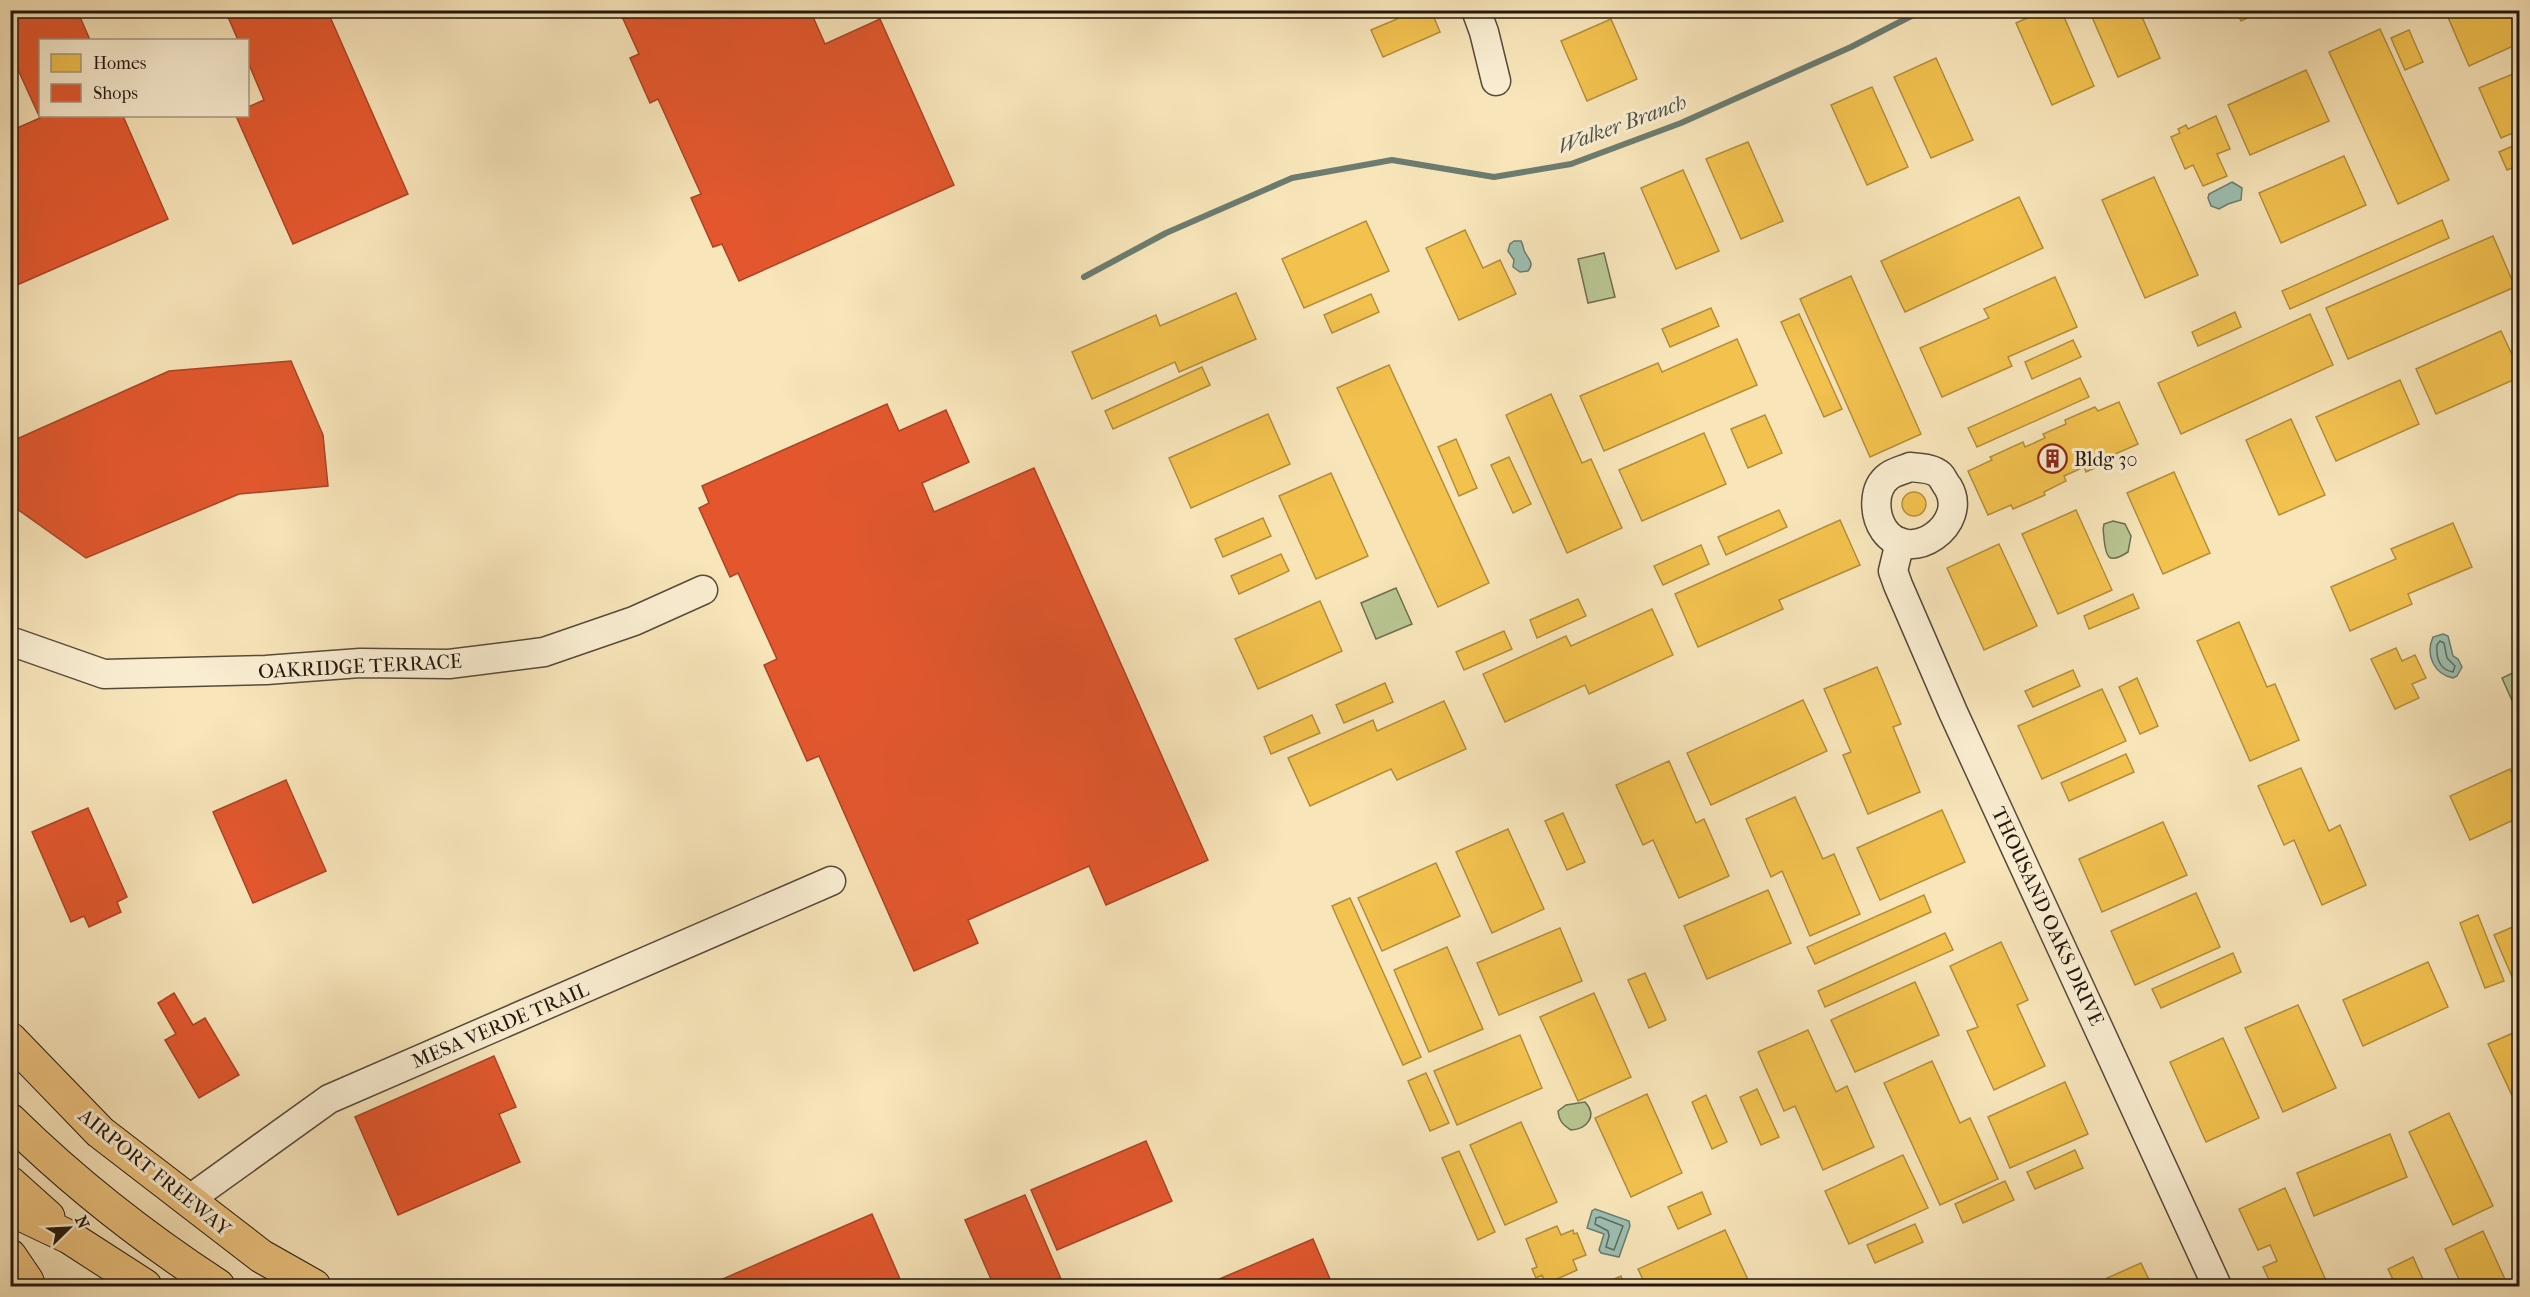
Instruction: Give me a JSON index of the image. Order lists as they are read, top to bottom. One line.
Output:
{"streets":{"main road":["AIRPORT FREEWAY"],"street":["OAKRIDGE TERRACE","THOUSAND OAKS DRIVE","MESA VERDE TRAIL"]},"crossings":[["MESA VERDE TRAIL","AIRPORT FREEWAY"]],"water":["Walker Branch"],"places":{"building":["Bldg 30"]},"legend":["Homes","Shops"],"north":"top right"}
